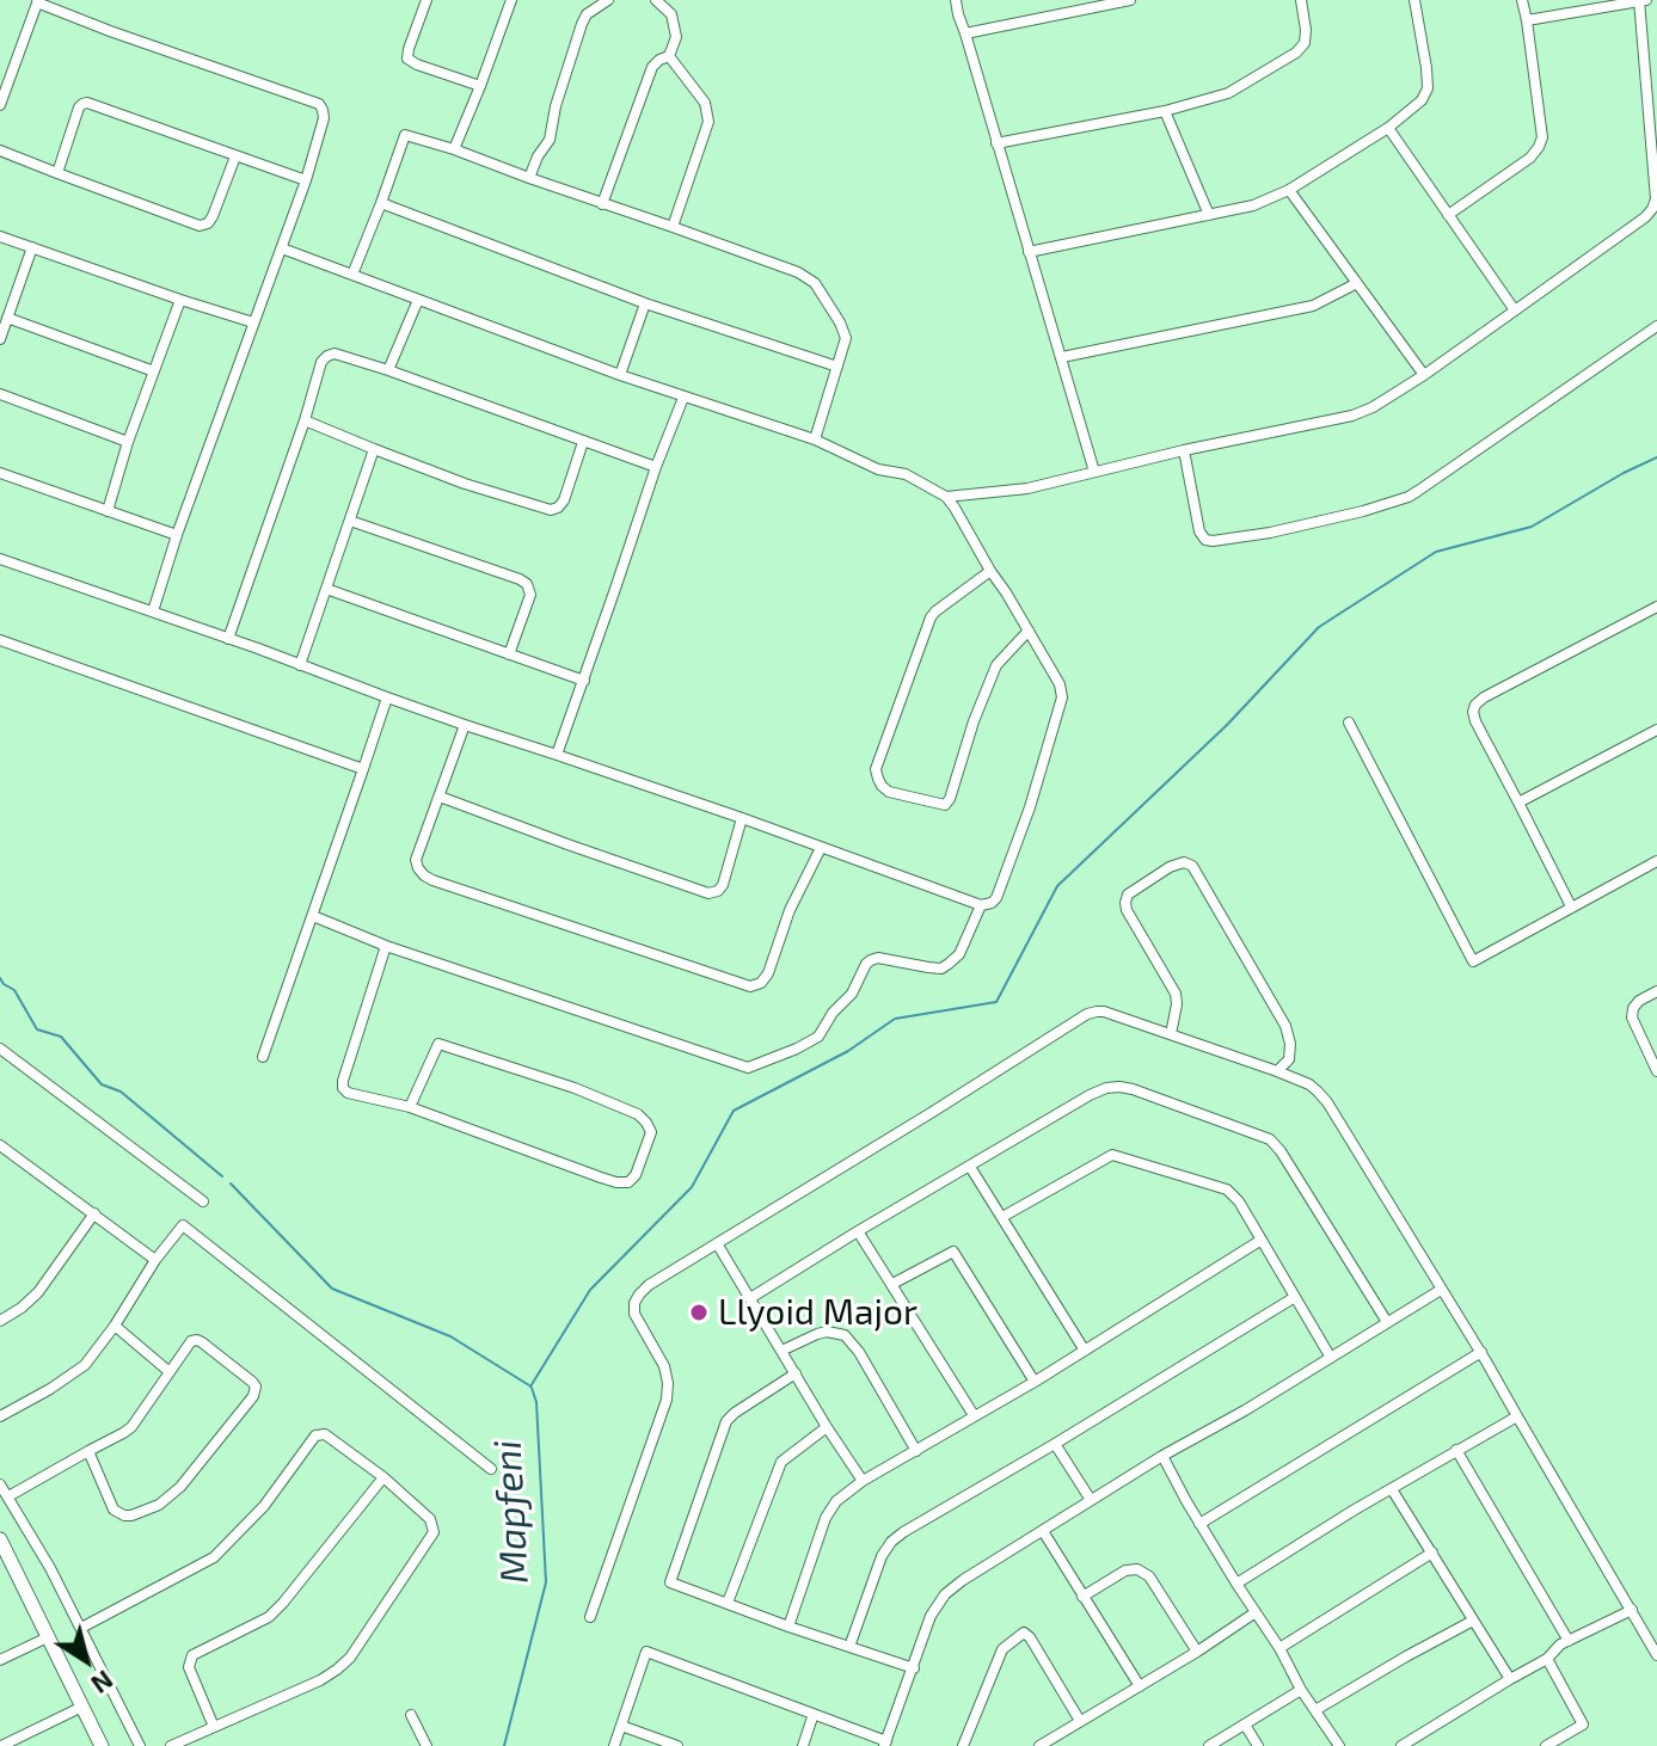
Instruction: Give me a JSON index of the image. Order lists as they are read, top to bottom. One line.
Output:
{"water":["Mapfeni"],"places":["Llyoid Major"],"north":"bottom right"}
